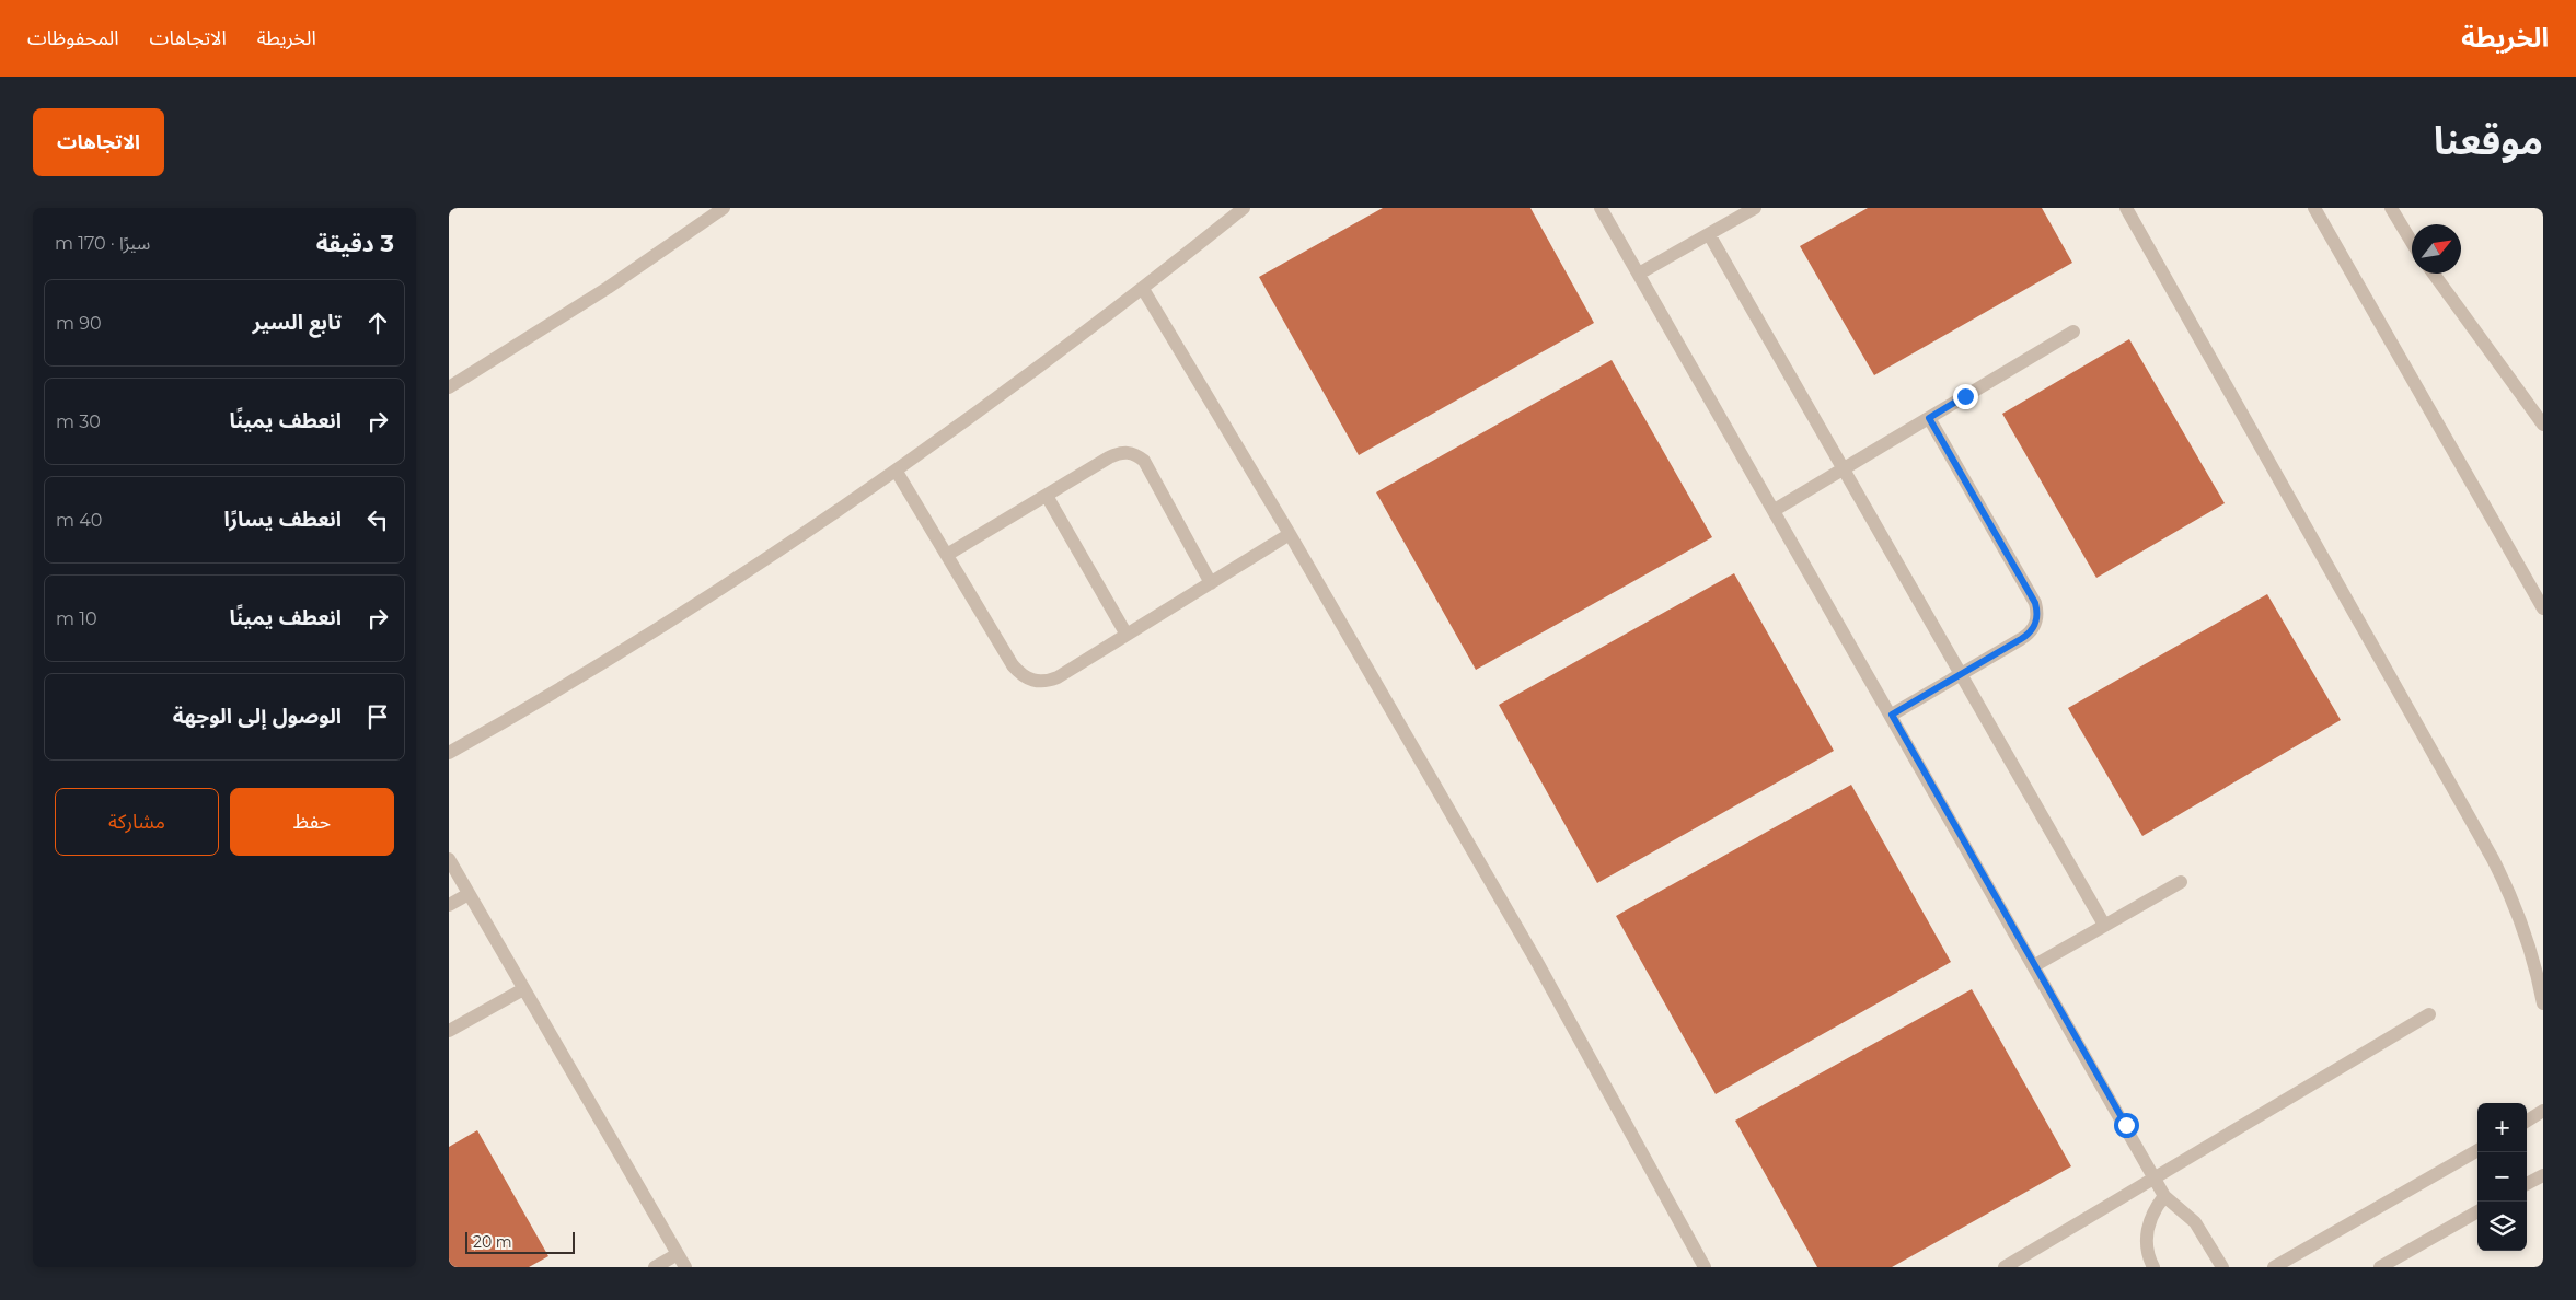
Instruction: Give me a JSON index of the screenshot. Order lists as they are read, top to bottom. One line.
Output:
{"scale_bar":"20 m","north":"top right","page":{"header":"الخريطة","nav":["الخريطة","الاتجاهات","المحفوظات"],"title":"موقعنا","buttons":["الاتجاهات",["حفظ","مشاركة"]],"heading":["3 دقيقة","سيرًا · 170 m"],"list":[["تابع السير","90 m"],["انعطف يمينًا","30 m"],["انعطف يسارًا","40 m"],["انعطف يمينًا","10 m"],"الوصول إلى الوجهة"],"map_buttons":["+","−"],"scale":"20 m"}}
